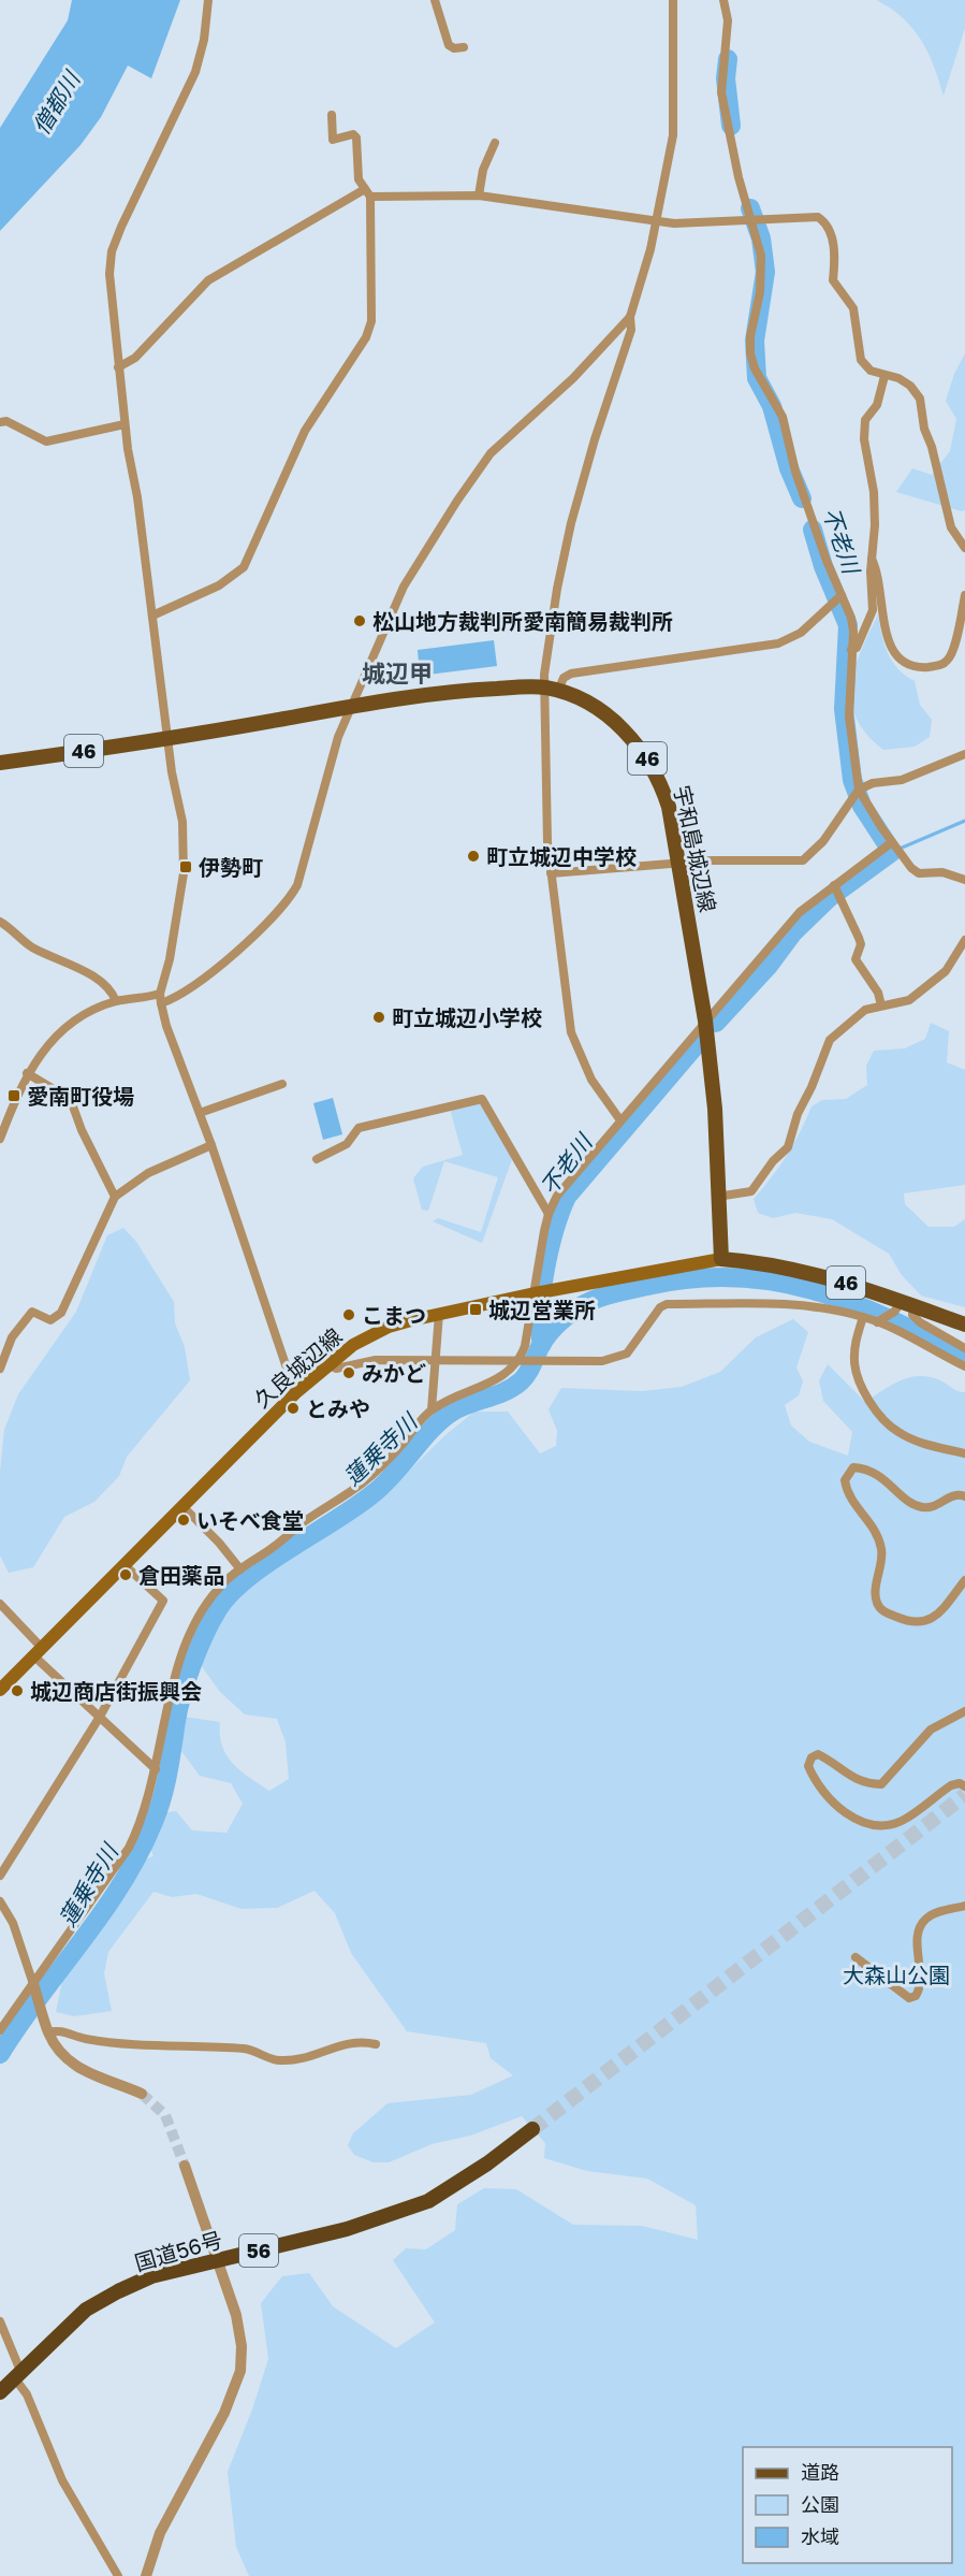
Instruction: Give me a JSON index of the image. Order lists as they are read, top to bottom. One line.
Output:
{"streets":{"highway":["国道56号","56"],"main road":["46","宇和島城辺線","久良城辺線"]},"crossings":[["46","宇和島城辺線"],["46","久良城辺線"],["宇和島城辺線","久良城辺線"]],"districts":["城辺甲"],"water":["僧都川","不老川","蓮乗寺川"],"parks":["大森山公園"],"places":{"other":["松山地方裁判所愛南簡易裁判所","町立城辺中学校","町立城辺小学校","こまつ","みかど","とみや","いそべ食堂","倉田薬品","城辺商店街振興会"],"transit":["伊勢町","愛南町役場","城辺営業所"]},"legend":["道路","公園","水域"]}
